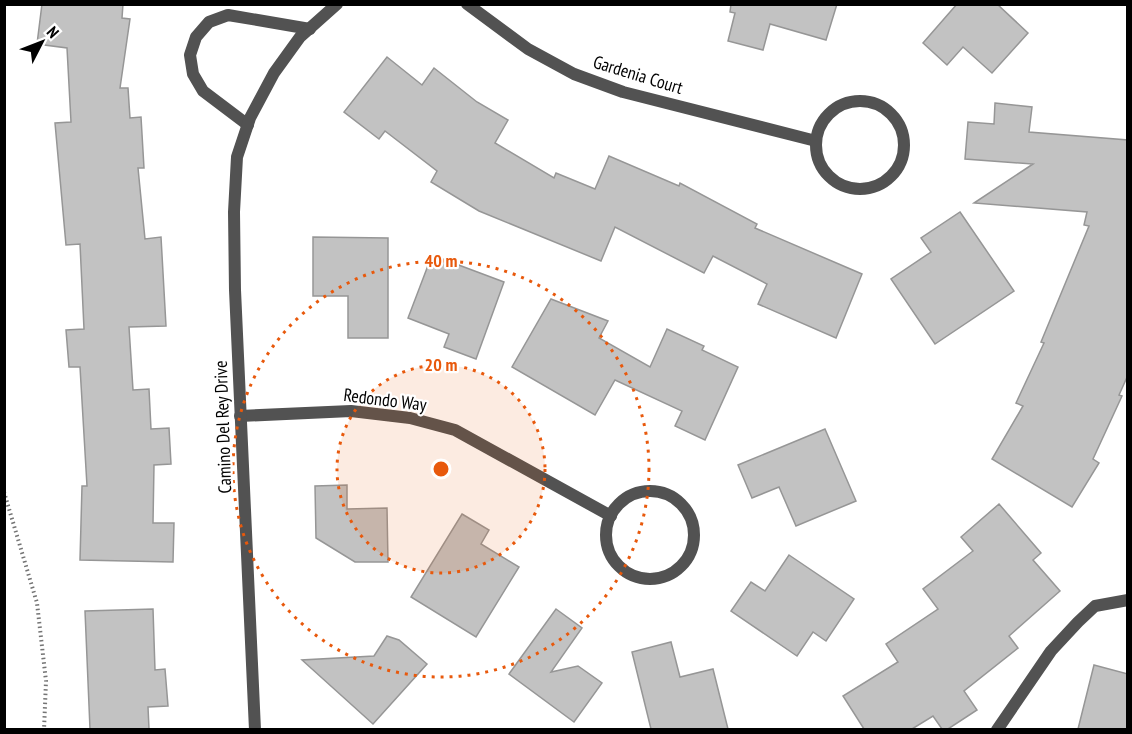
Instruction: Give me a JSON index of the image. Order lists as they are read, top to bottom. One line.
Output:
{"streets":{"street":["Gardenia Court","Redondo Way","Camino Del Rey Drive"]},"crossings":[["Redondo Way","Camino Del Rey Drive"]],"north":"top right","rings":["40 m","20 m"]}
